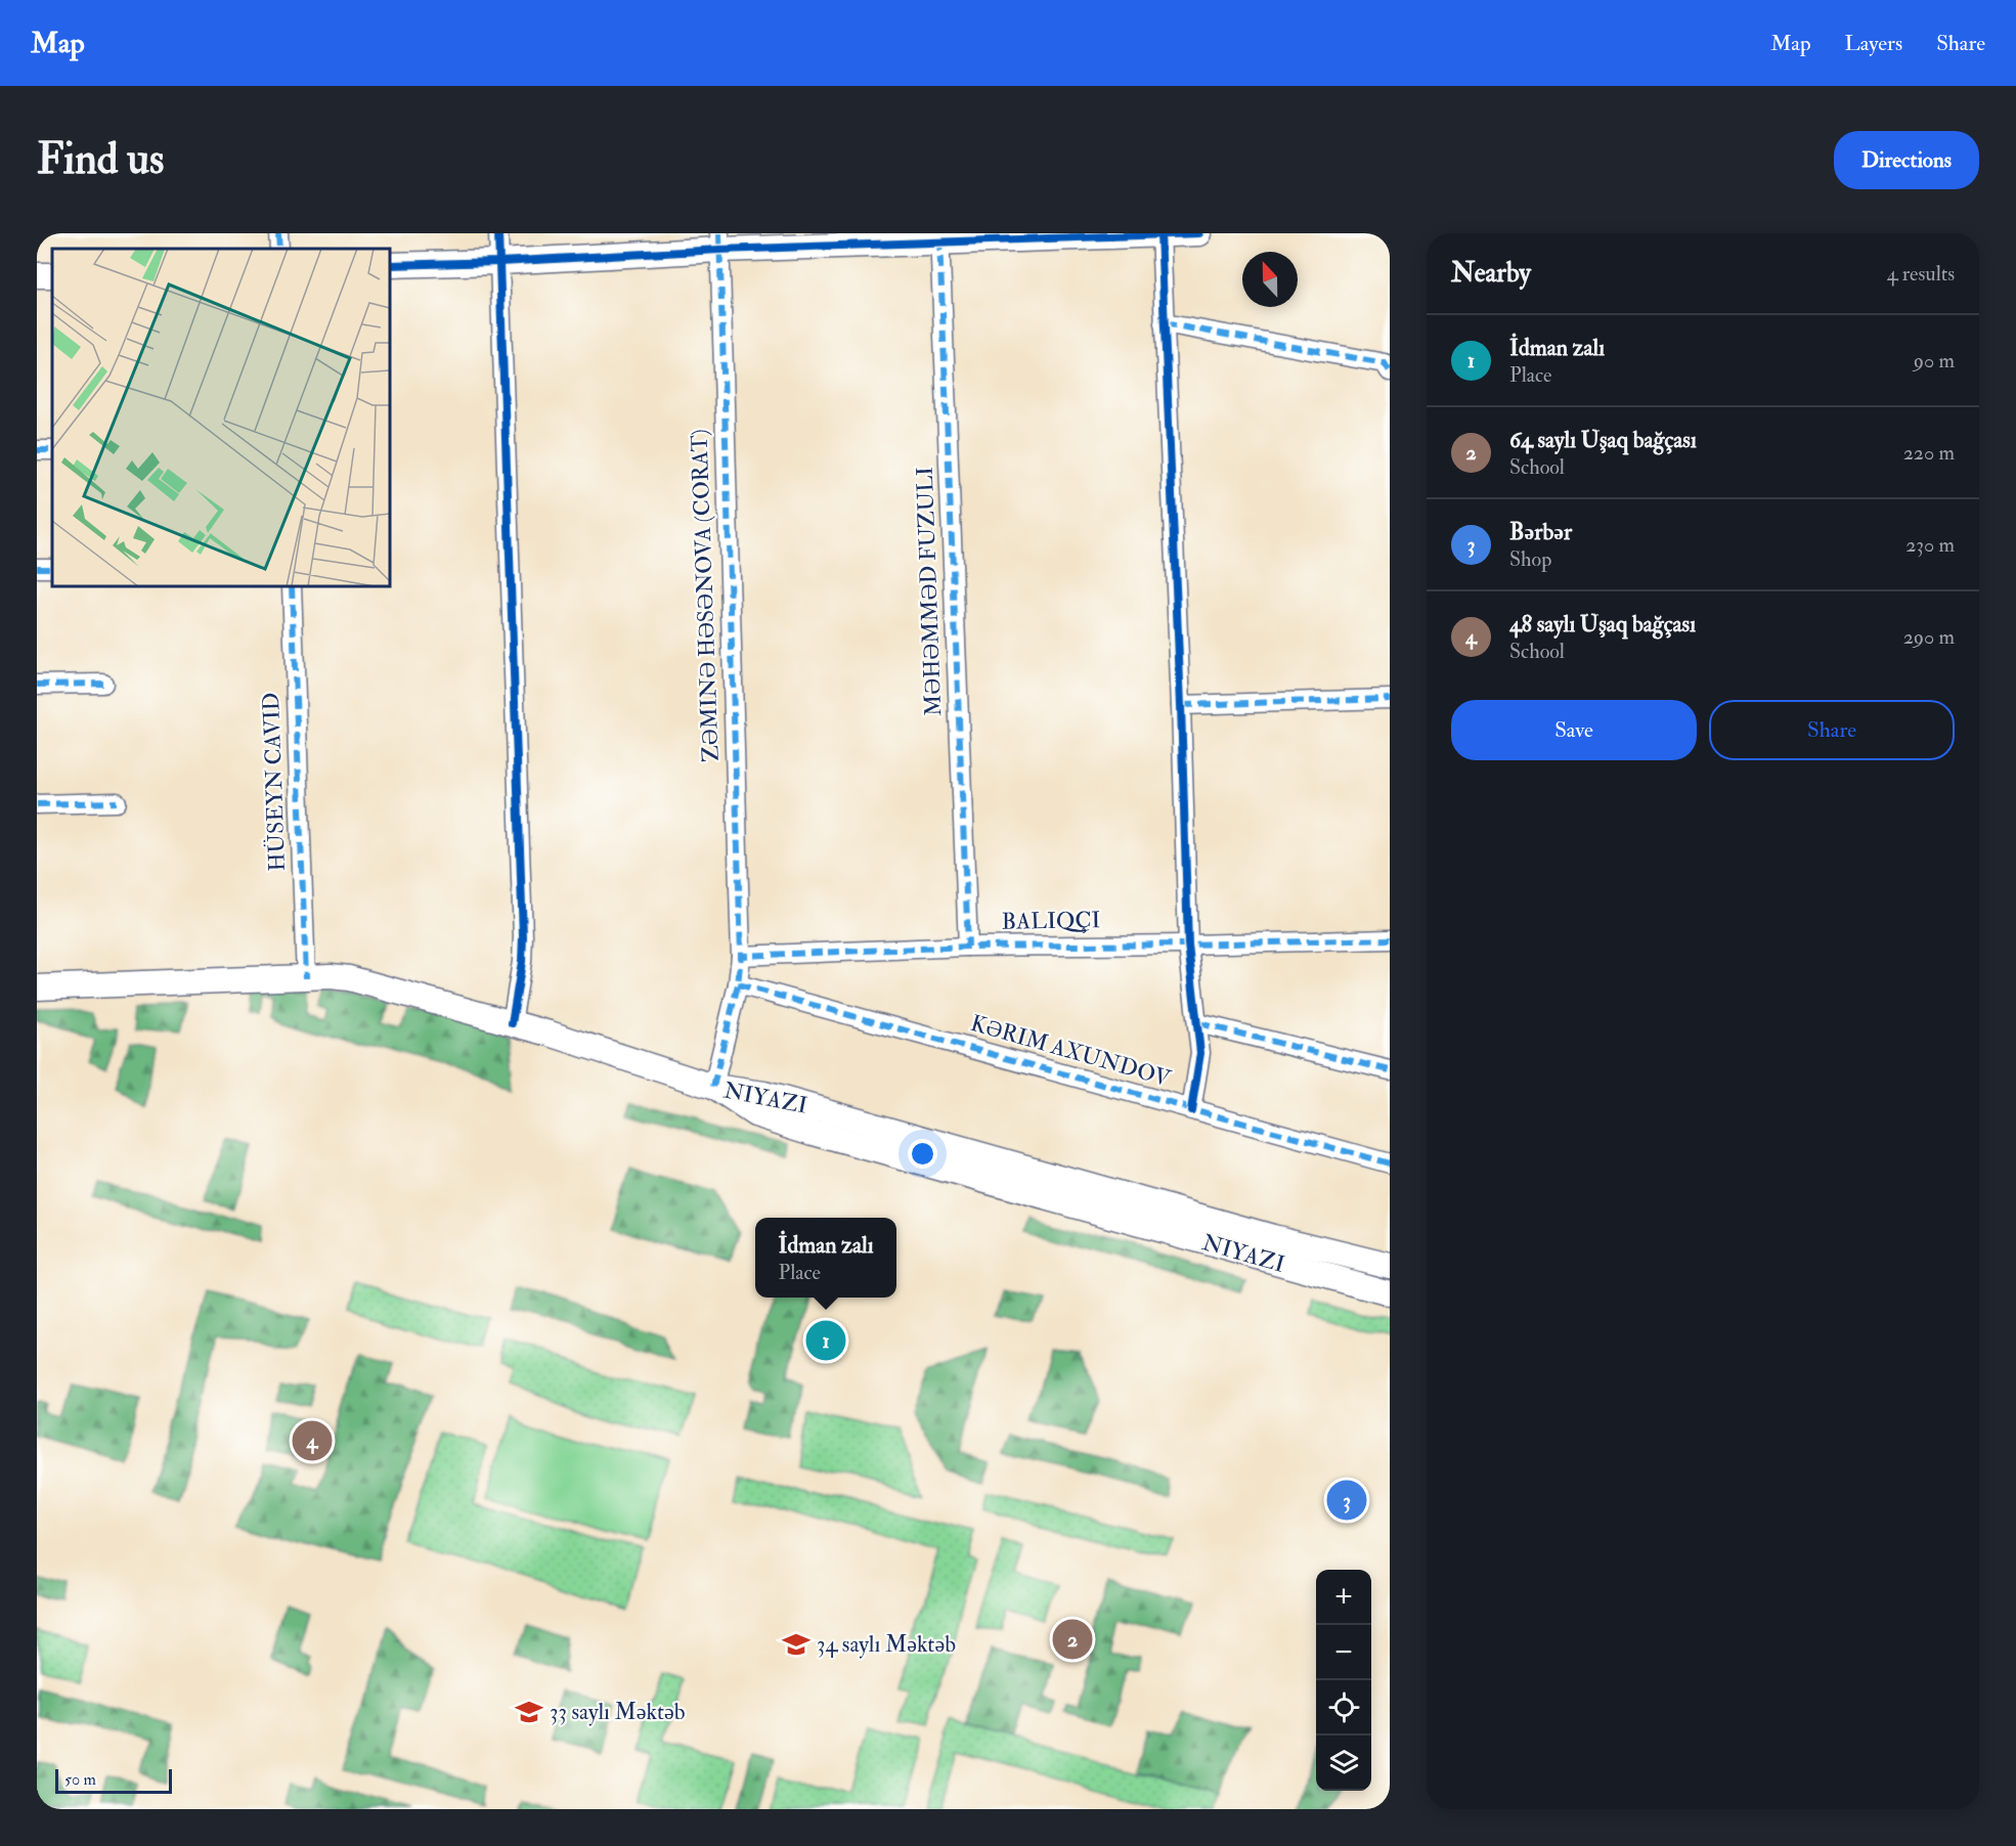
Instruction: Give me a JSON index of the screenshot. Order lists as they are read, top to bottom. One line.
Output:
{"streets":{"main road":["NIYAZI"],"street":["MƏHƏMMƏD FUZULI","ZƏMINƏ HƏSƏNOVA (CORAT)","HÜSEYN CAVID","KƏRIM AXUNDOV"]},"crossings":[["ZƏMINƏ HƏSƏNOVA (CORAT)","KƏRIM AXUNDOV"],["ZƏMINƏ HƏSƏNOVA (CORAT)","NIYAZI"]],"places":{"school or university":["34 saylı Məktəb","33 saylı Məktəb"]},"scale_bar":"50 m","north":"top","page":{"header":"Map","nav":["Map","Layers","Share"],"buttons":["Directions",["Save","Share"]],"title":"Find us","heading":["Nearby","4 results"],"list":[{"mark":"1","name":"İdman zalı","note":"Place","value":"90 m"},{"mark":"2","name":"64 saylı Uşaq bağçası","note":"School","value":"220 m"},{"mark":"3","name":"Bərbər","note":"Shop","value":"230 m"},{"mark":"4","name":"48 saylı Uşaq bağçası","note":"School","value":"290 m"}],"popup":["İdman zalı","Place"],"pins":["1","4","3","2"],"map_buttons":["+","−"],"scale":"50 m"}}
